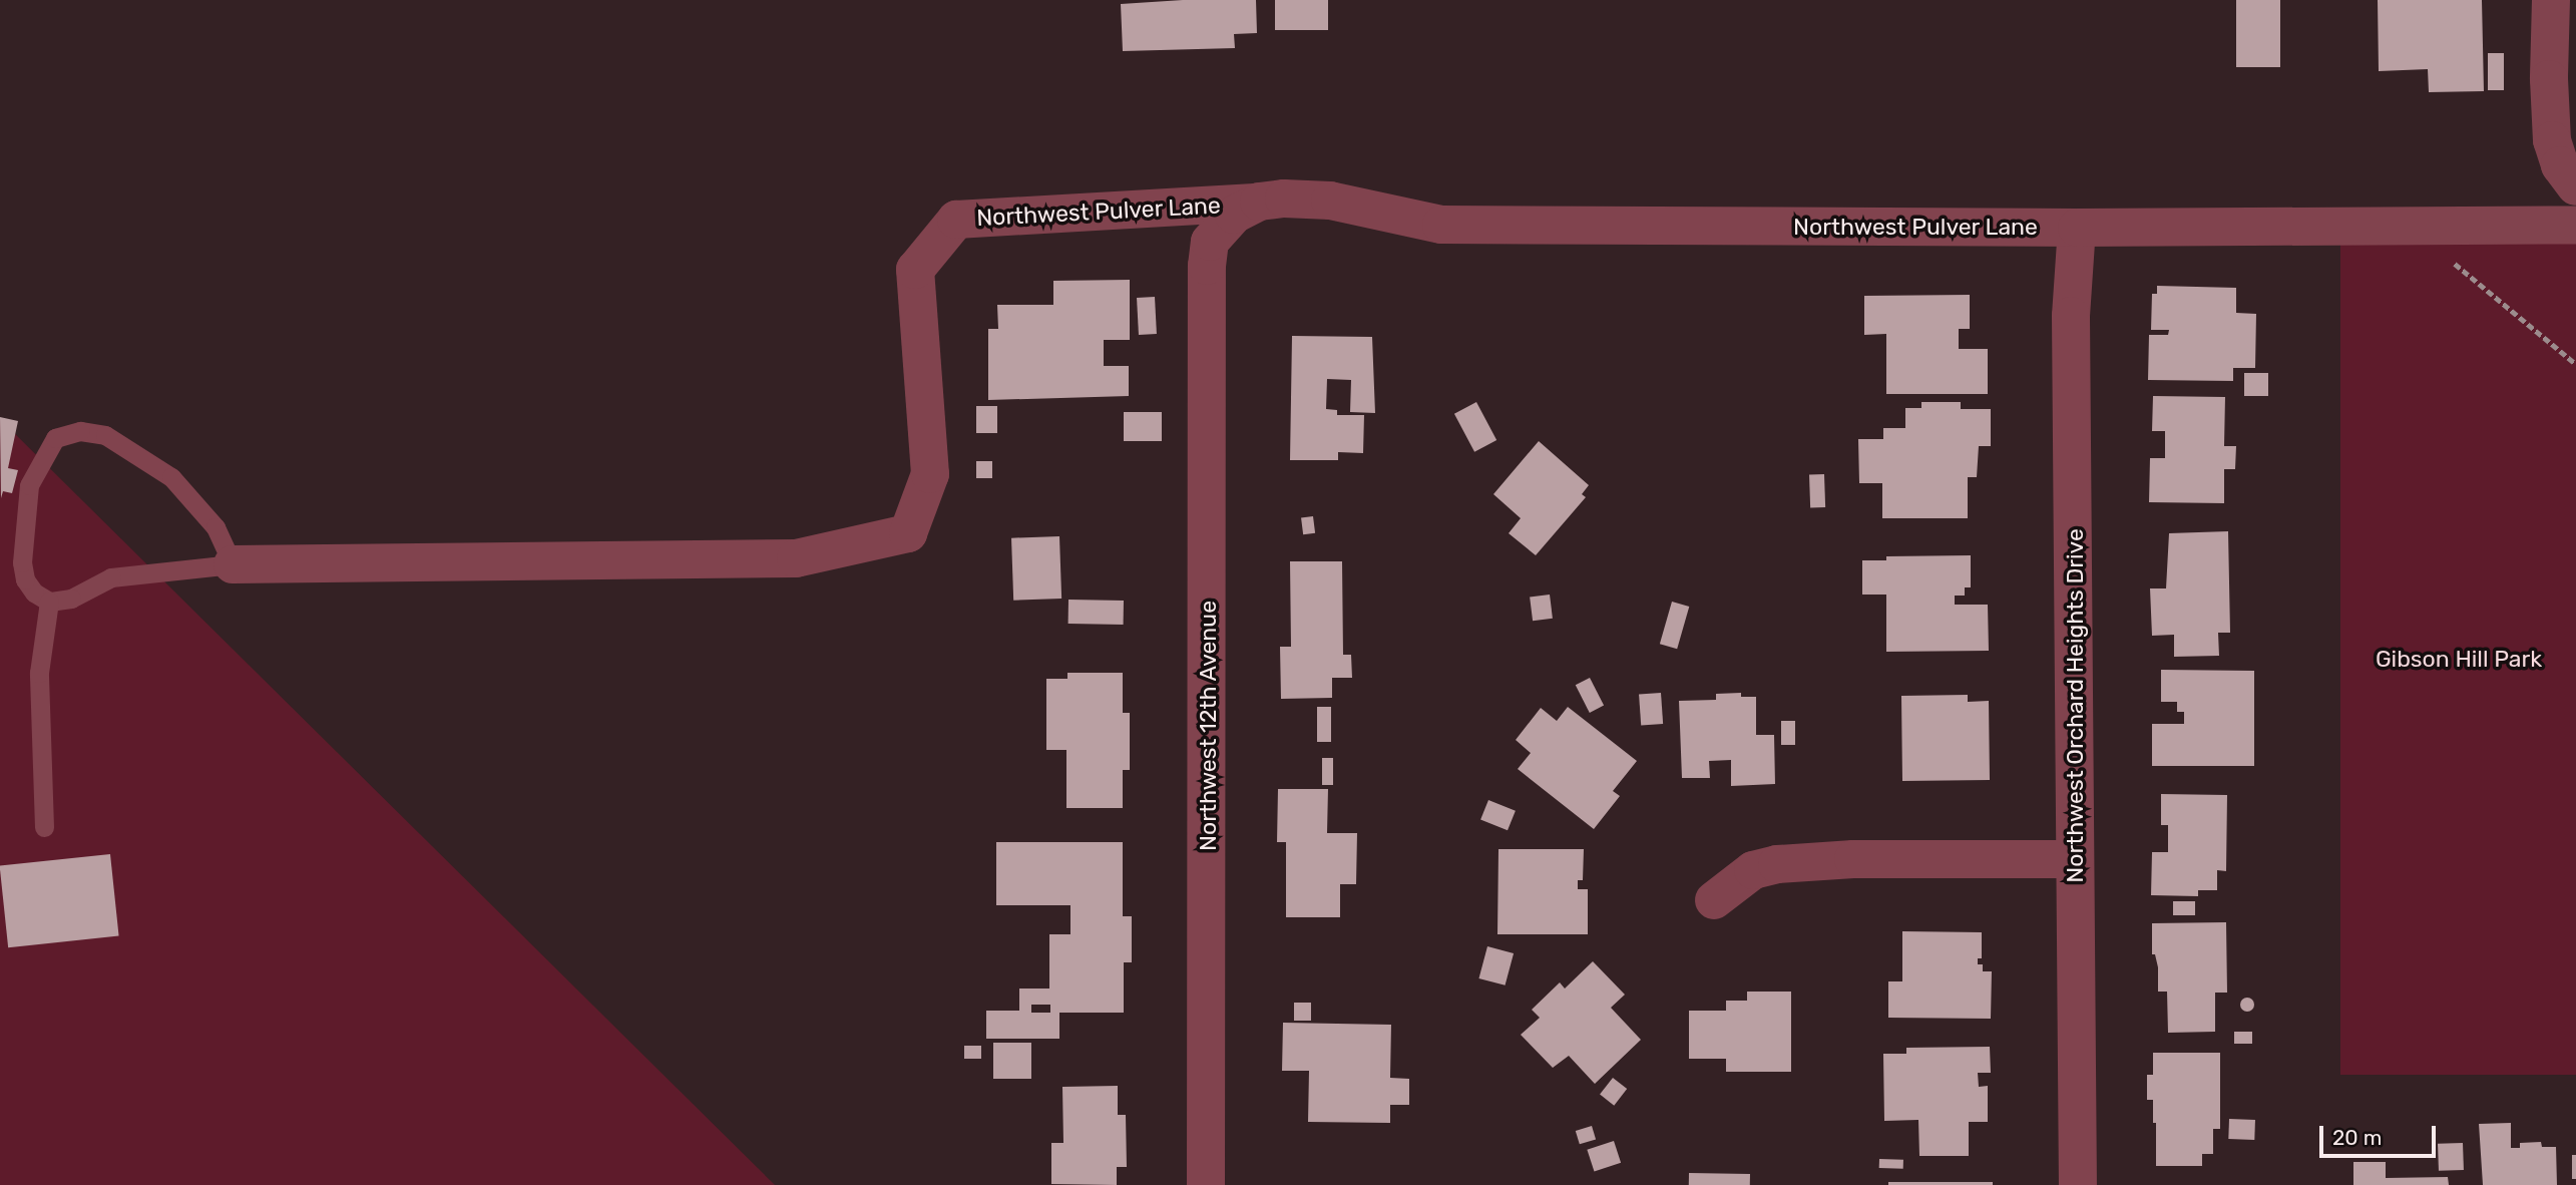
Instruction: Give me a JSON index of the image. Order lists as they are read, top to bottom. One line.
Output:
{"streets":{"street":["Northwest Pulver Lane","Northwest Orchard Heights Drive","Northwest 12th Avenue"]},"crossings":[["Northwest Pulver Lane","Northwest Orchard Heights Drive"],["Northwest Pulver Lane","Northwest 12th Avenue"]],"parks":["Gibson Hill Park"],"scale_bar":"20 m"}
